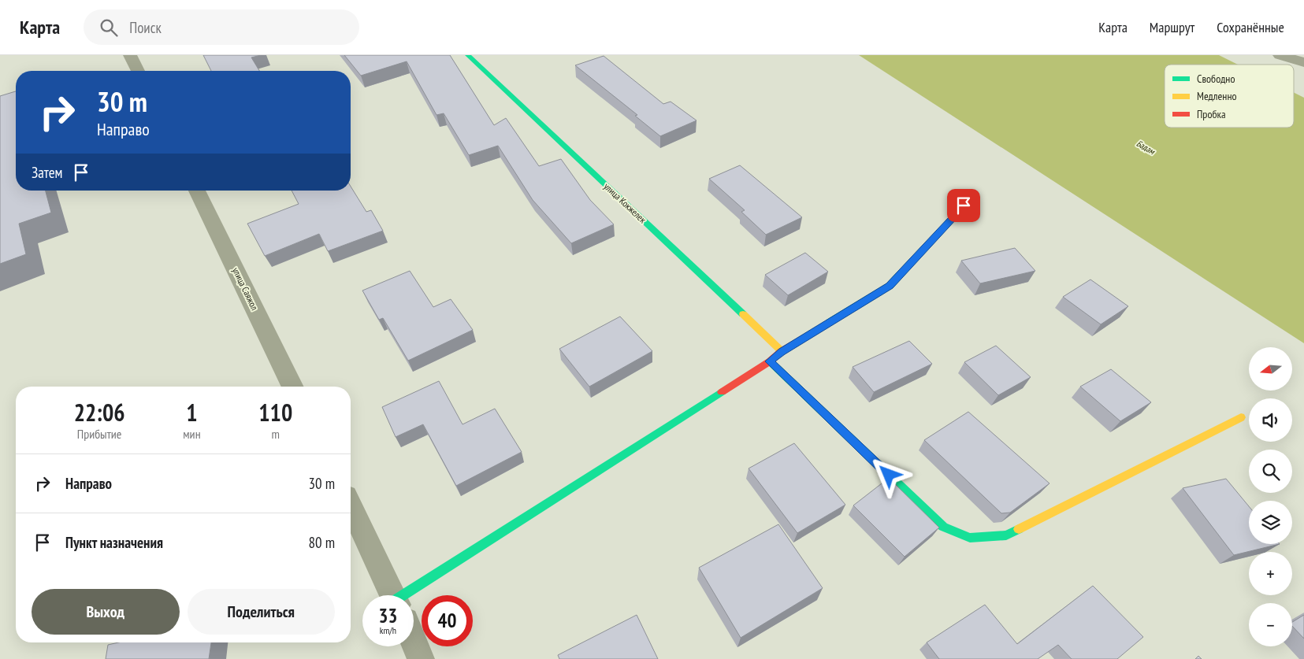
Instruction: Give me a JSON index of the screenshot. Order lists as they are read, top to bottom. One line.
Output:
{"streets":{"street":["улица Кокжелек","улица Саяжол"]},"water":["Бадам"],"legend":["Свободно","Медленно","Пробка"],"north":"left","page":{"header":"Карта","search":"Поиск","nav":["Карта","Маршрут","Сохранённые"],"turn":["30 m","Направо"],"then":"Затем","map_buttons":["+","−"],"eta":["22:06","Прибытие","1","мин","110","m"],"list":[{"name":"Направо","value":"30 m"},{"name":"Пункт назначения","value":"80 m"}],"buttons":["Выход","Поделиться"],"speed":"33 km/h","limit":"40"}}
